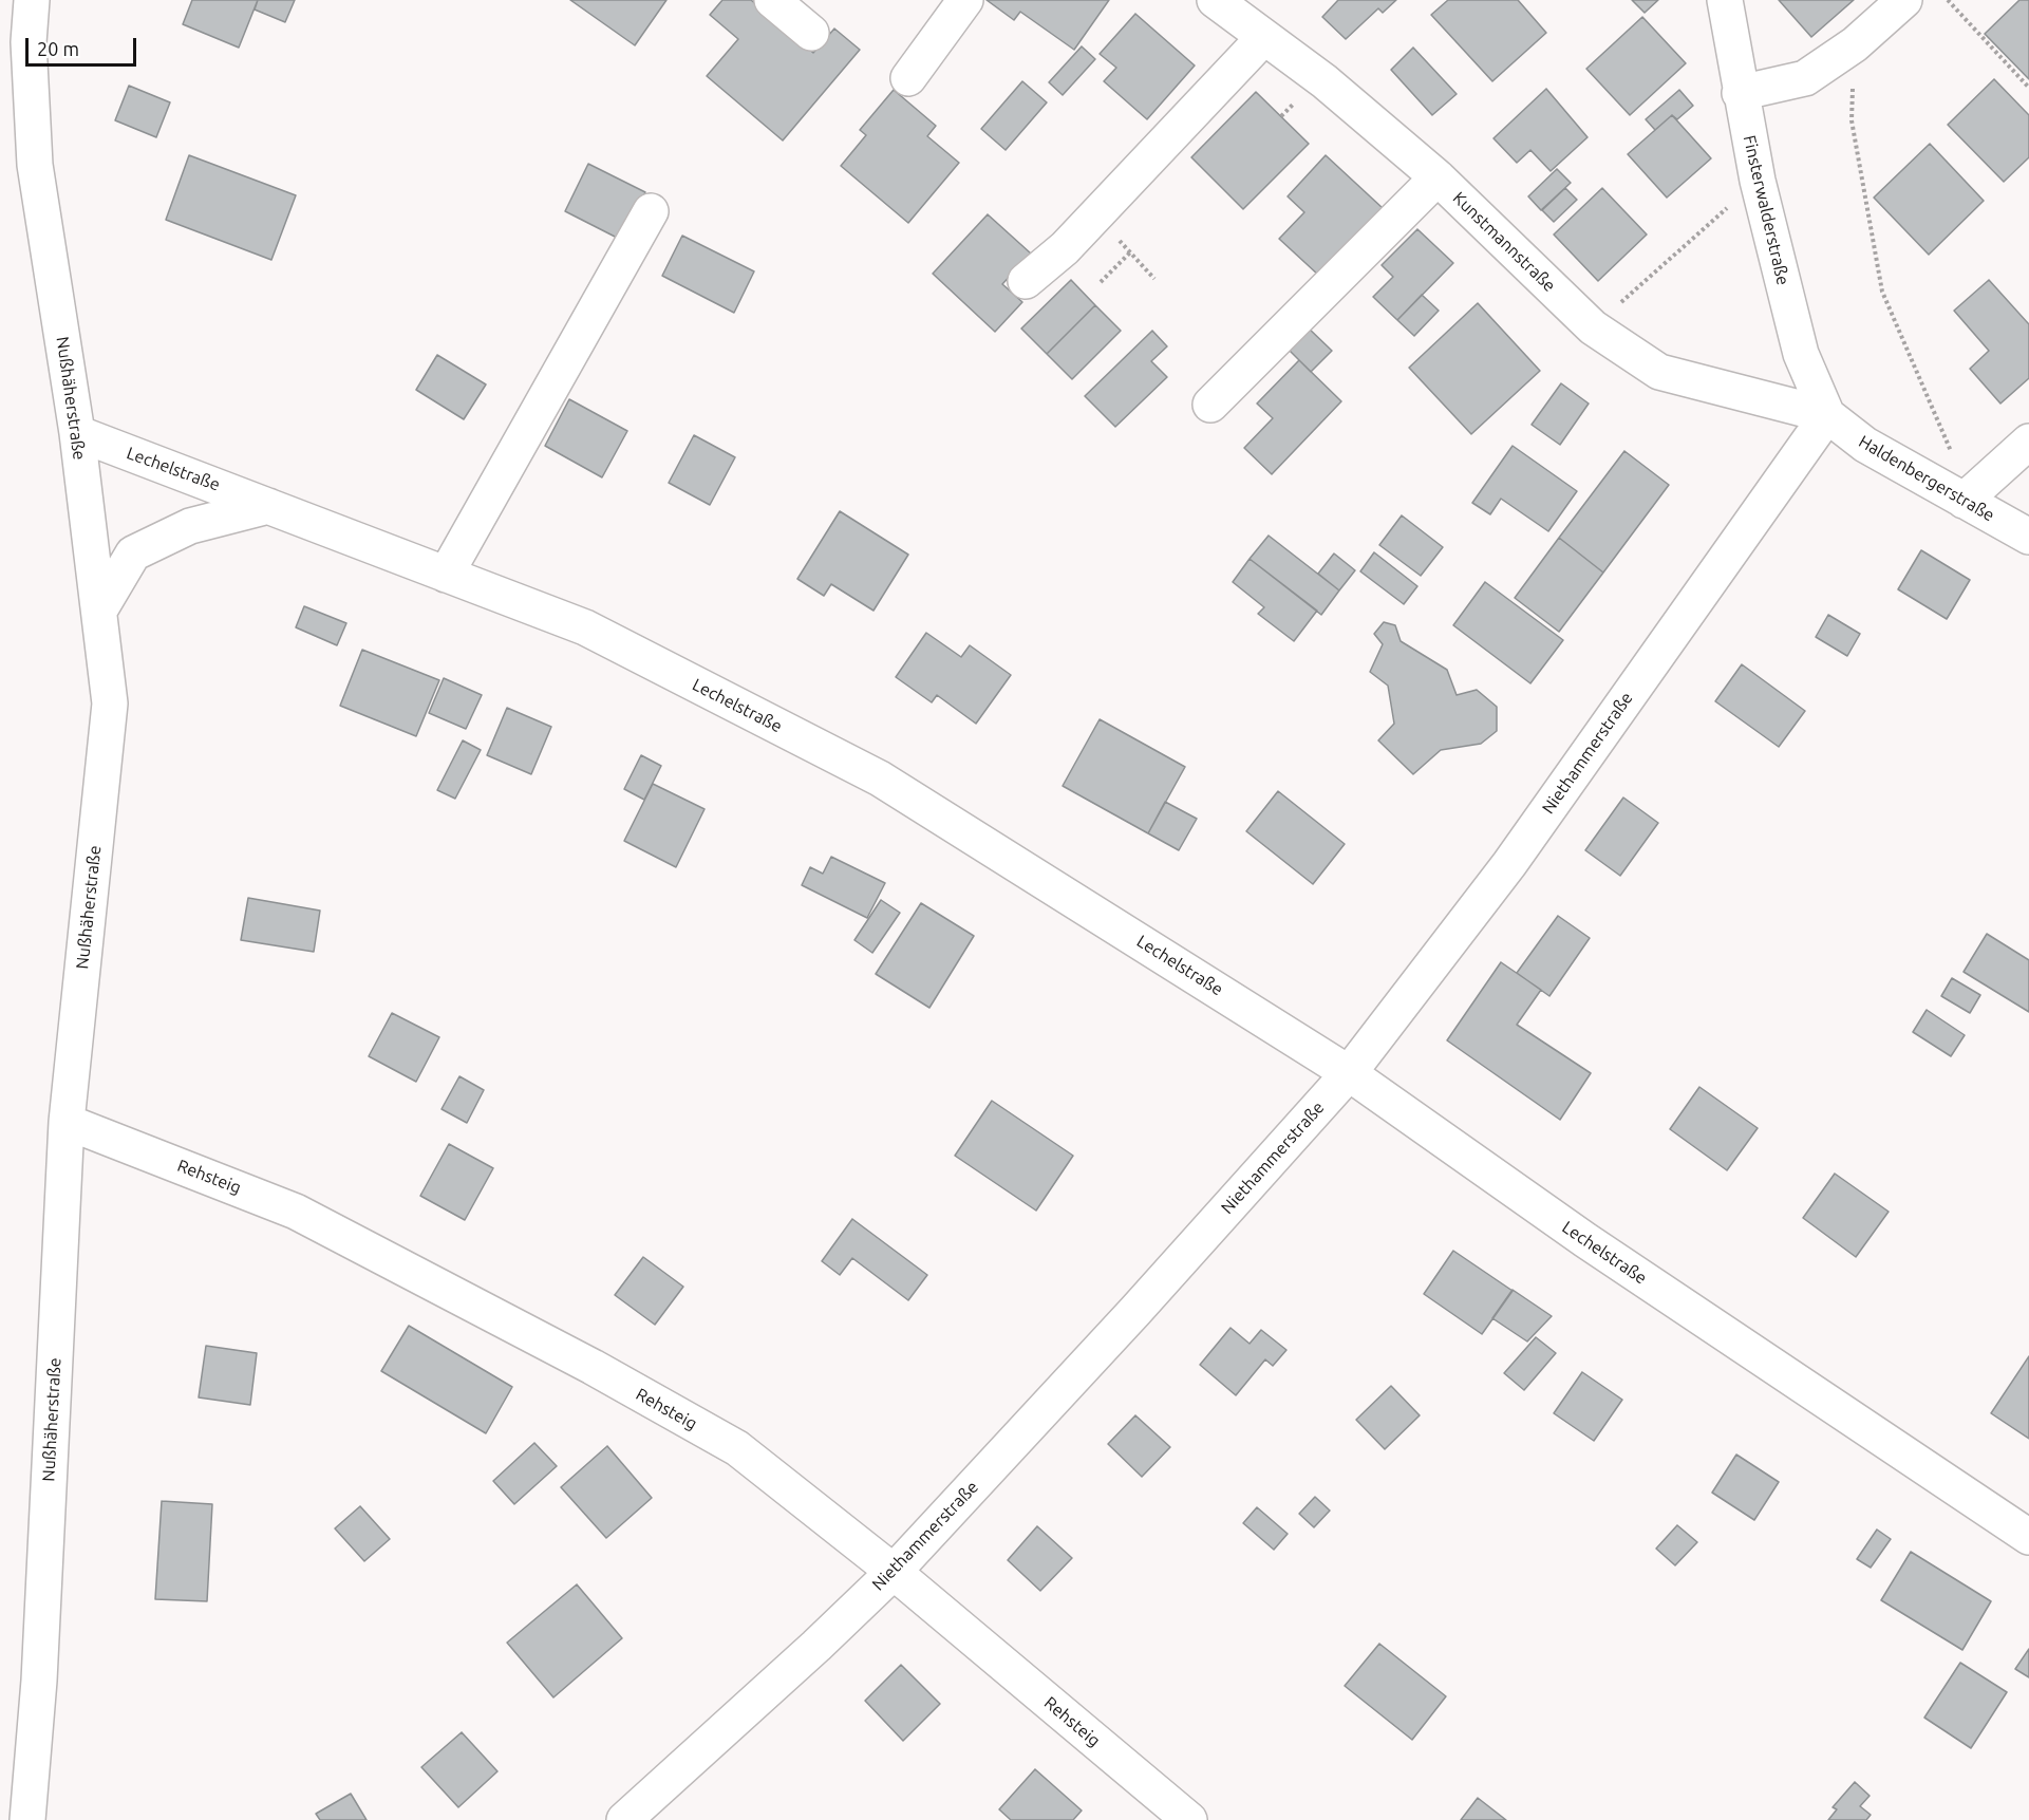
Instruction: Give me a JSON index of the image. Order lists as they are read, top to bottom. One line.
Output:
{"streets":{"street":["Finsterwalderstraße","Kunstmannstraße","Nußhäherstraße","Lechelstraße","Haldenbergerstraße","Niethammerstraße","Rehsteig"]},"crossings":[["Finsterwalderstraße","Kunstmannstraße"],["Finsterwalderstraße","Haldenbergerstraße"],["Finsterwalderstraße","Niethammerstraße"],["Kunstmannstraße","Haldenbergerstraße"],["Kunstmannstraße","Niethammerstraße"],["Nußhäherstraße","Lechelstraße"],["Nußhäherstraße","Rehsteig"],["Lechelstraße","Niethammerstraße"],["Haldenbergerstraße","Niethammerstraße"],["Niethammerstraße","Rehsteig"]],"scale_bar":"20 m"}
